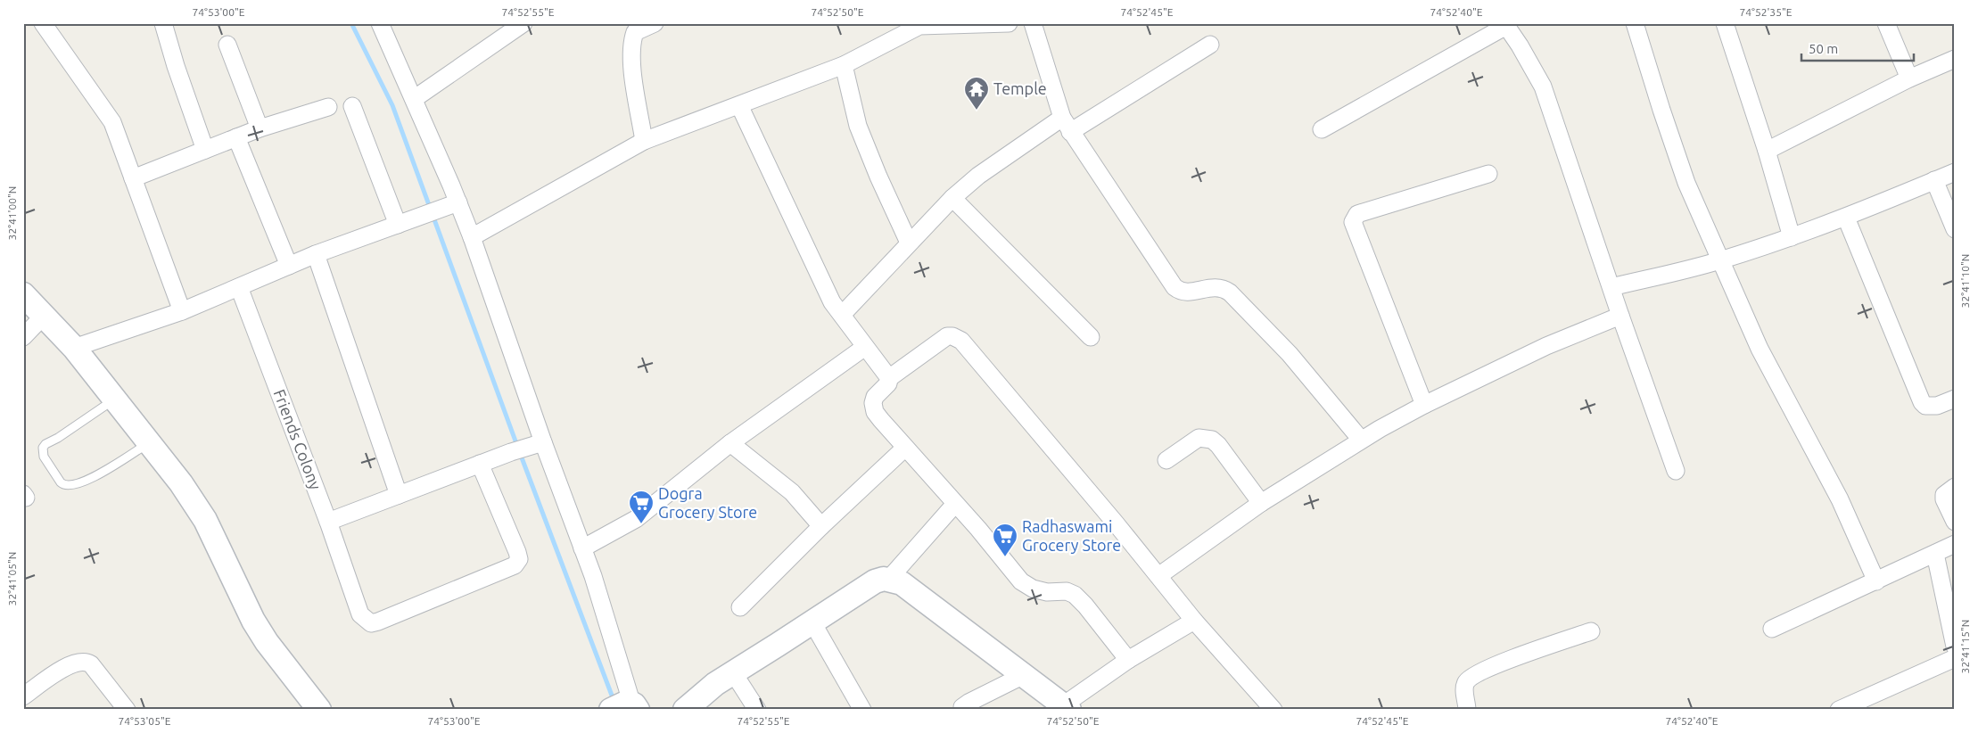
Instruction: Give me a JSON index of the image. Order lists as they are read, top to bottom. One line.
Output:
{"streets":{"street":["Friends Colony"]},"places":{"temple":["Temple"],"supermarket":["Dogra Grocery Store","Radhaswami Grocery Store"]},"scale_bar":"50 m","coordinates":["74°53'00\"E","74°52'55\"E","74°52'50\"E","74°52'45\"E","74°52'40\"E","74°52'35\"E","32°41'00\"N","32°41'10\"N","32°41'05\"N","32°41'15\"N","74°53'05\"E"]}
